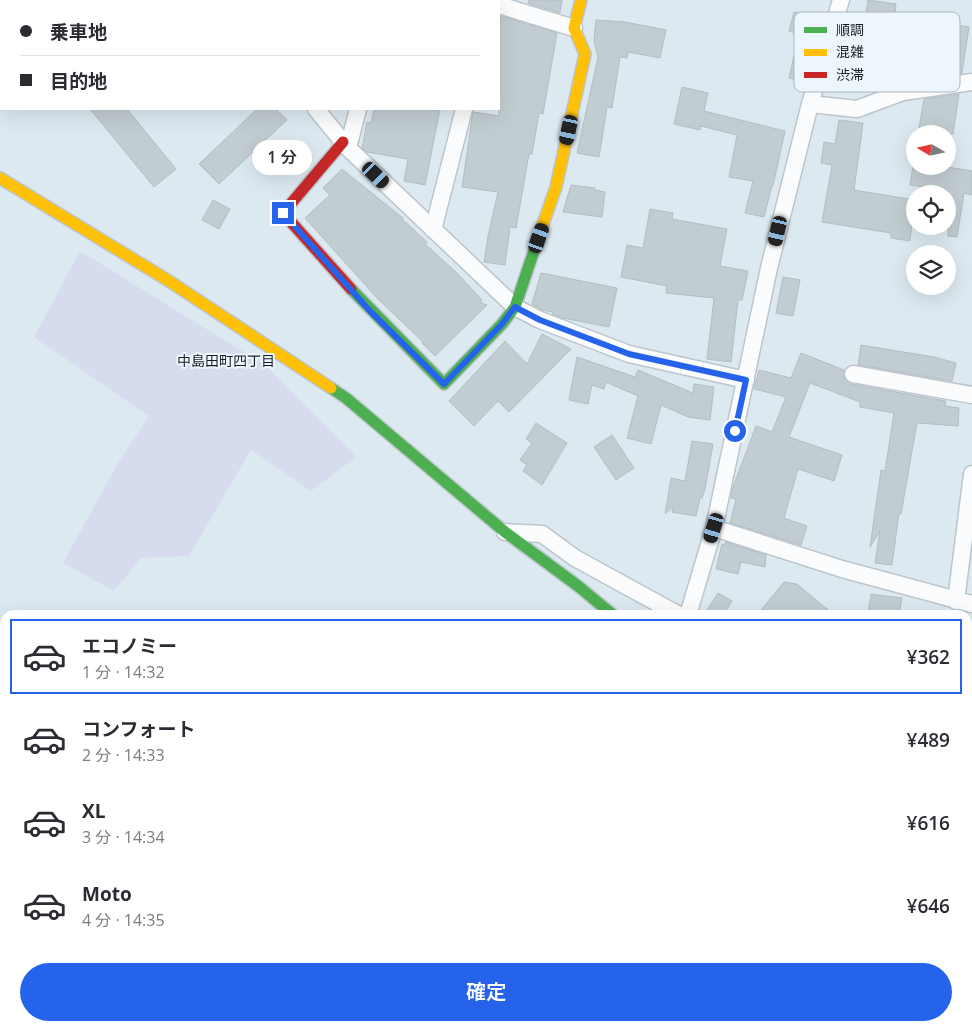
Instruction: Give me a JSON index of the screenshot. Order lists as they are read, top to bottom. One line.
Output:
{"districts":["中島田町四丁目"],"legend":["順調","混雑","渋滞"],"north":"left","page":{"banner":["乗車地","目的地"],"bubble":"1 分","list":[{"name":"エコノミー","note":"1 分 · 14:32","value":"¥362"},{"name":"コンフォート","note":"2 分 · 14:33","value":"¥489"},{"name":"XL","note":"3 分 · 14:34","value":"¥616"},{"name":"Moto","note":"4 分 · 14:35","value":"¥646"}],"buttons":"確定"}}
